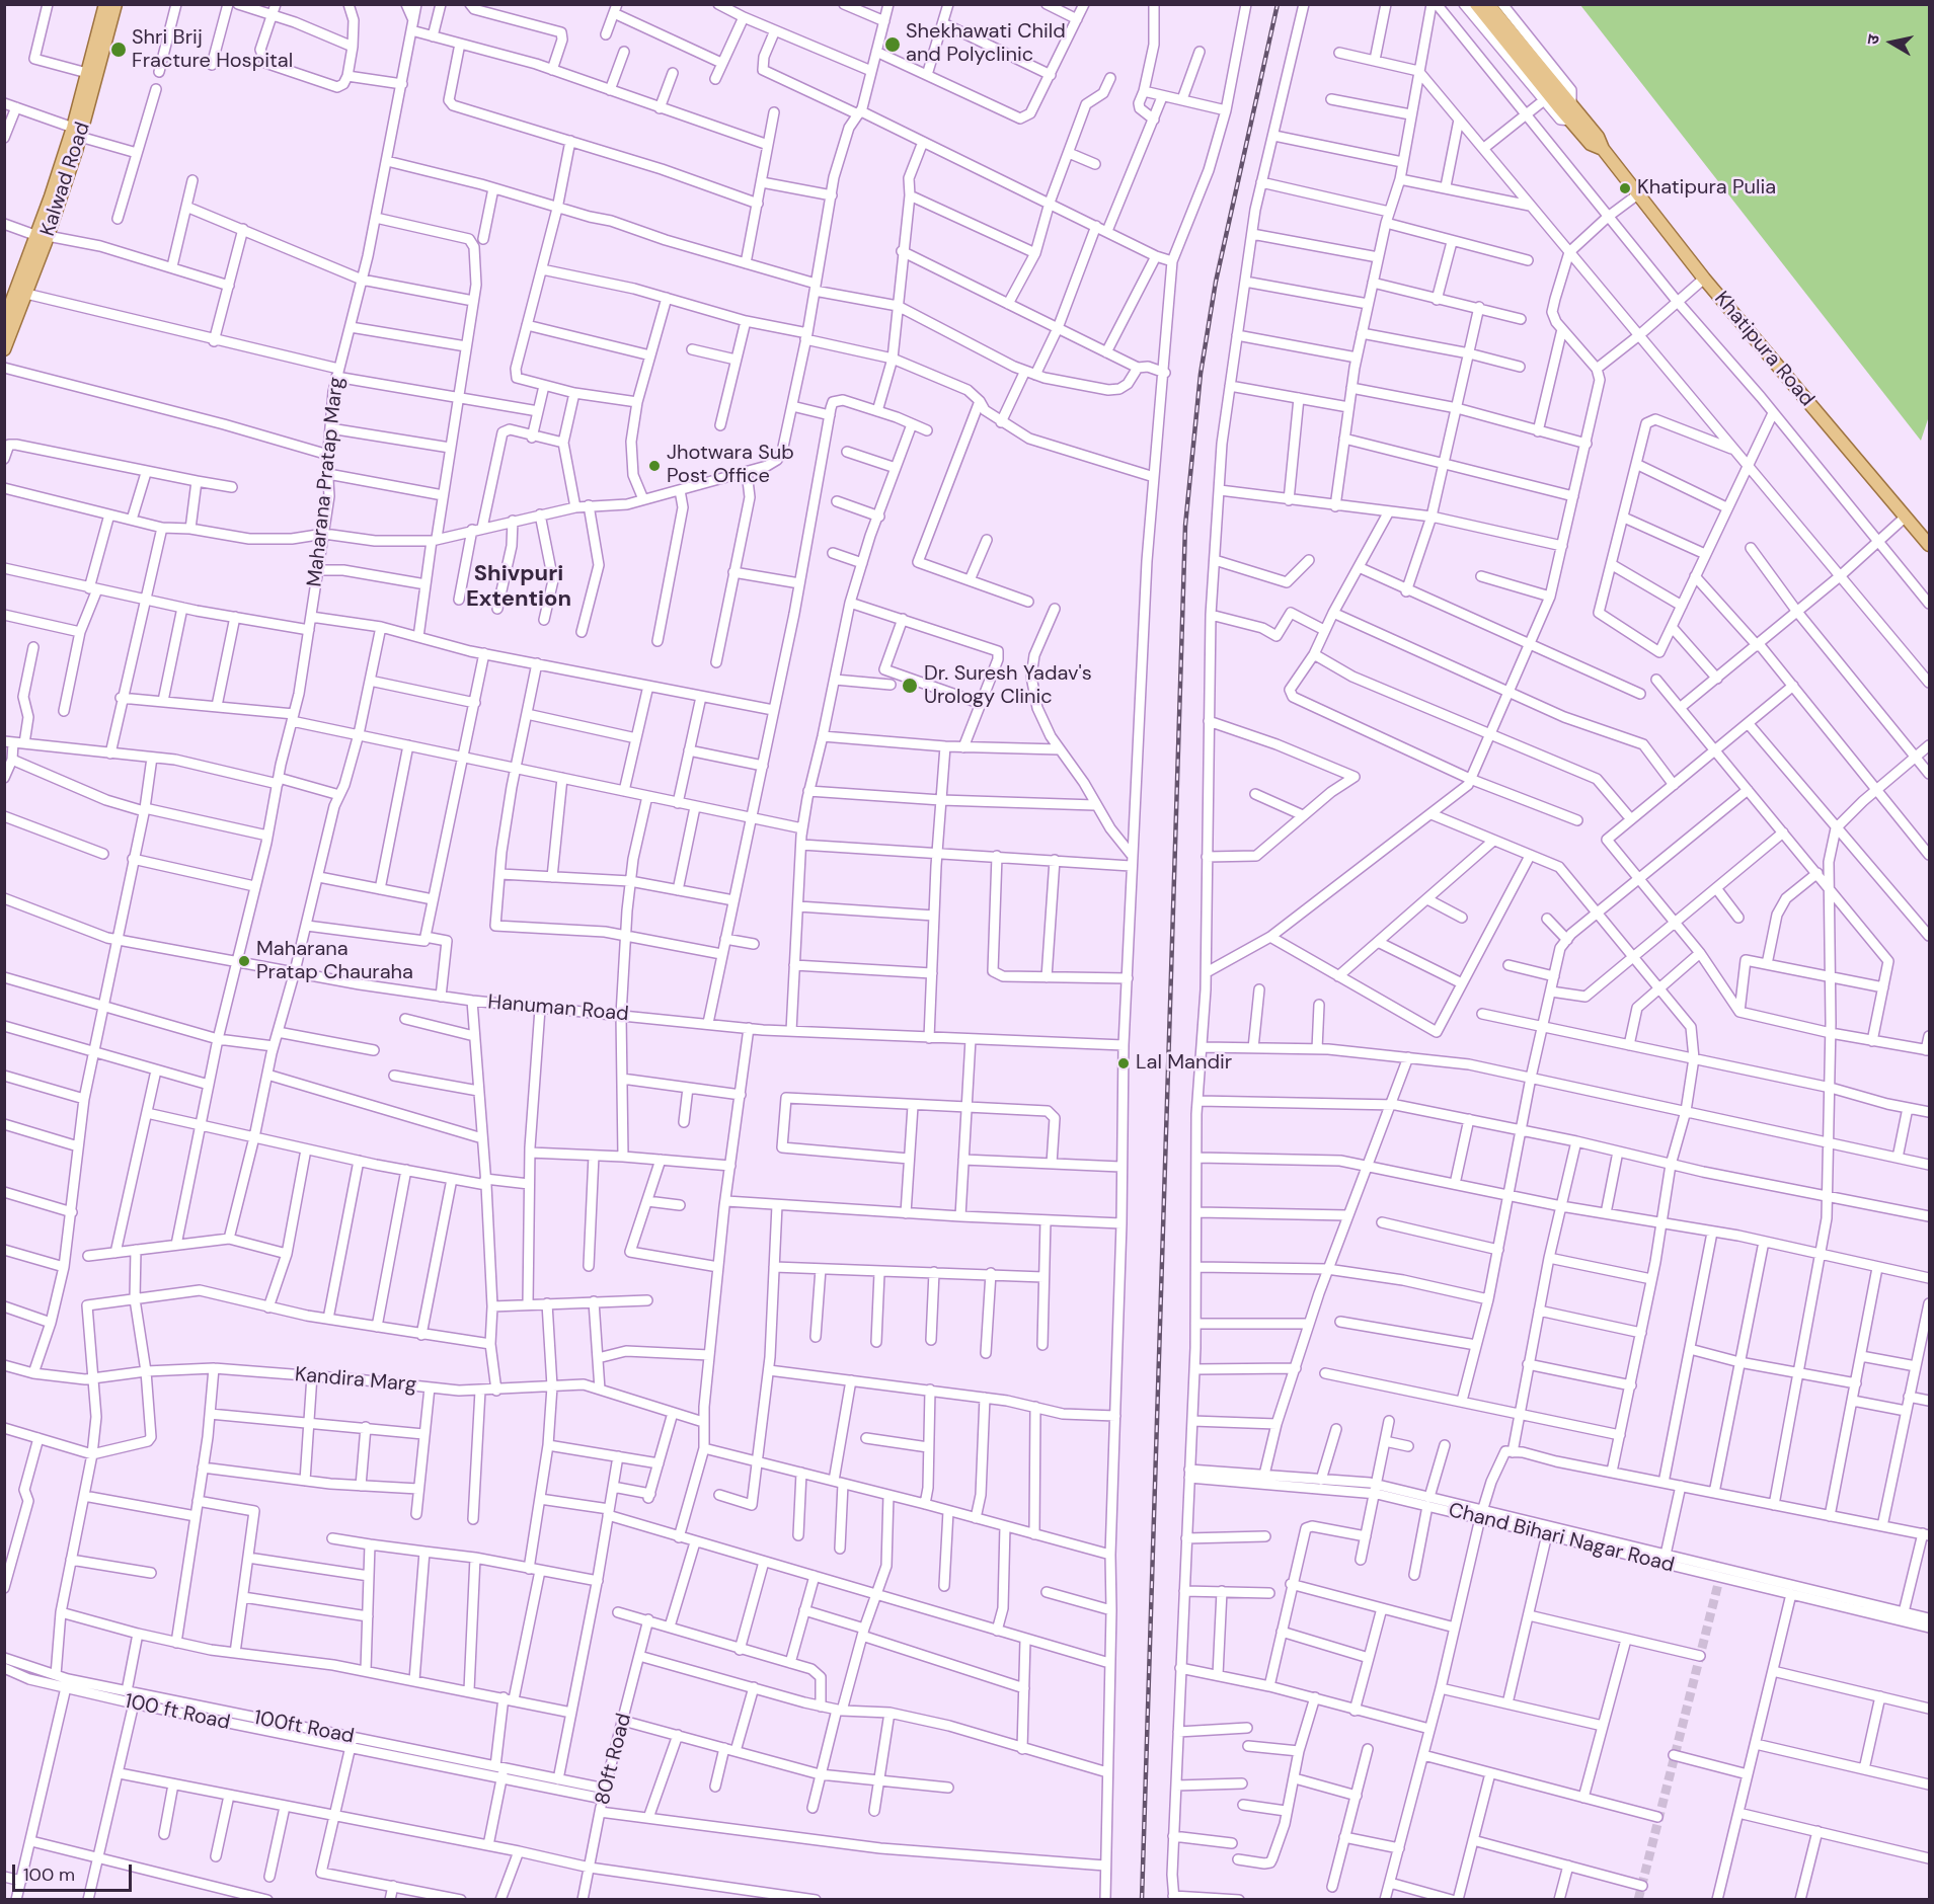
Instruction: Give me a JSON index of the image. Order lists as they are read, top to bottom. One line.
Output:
{"streets":{"main road":["Kalwad Road","Khatipura Road"],"street":["Maharana Pratap Marg","Hanuman Road","Kandira Marg","Chand Bihari Nagar Road","100 ft Road","100ft Road","80ft Road"]},"crossings":[["Maharana Pratap Marg","Hanuman Road"],["100 ft Road","100ft Road"],["100 ft Road","80ft Road"]],"districts":["Shivpuri Extention"],"places":["Shekhawati Child and Polyclinic","Shri Brij Fracture Hospital","Khatipura Pulia","Jhotwara Sub Post Office","Dr. Suresh Yadav's Urology Clinic","Maharana Pratap Chauraha","Lal Mandir"],"scale_bar":"100 m","north":"left"}
